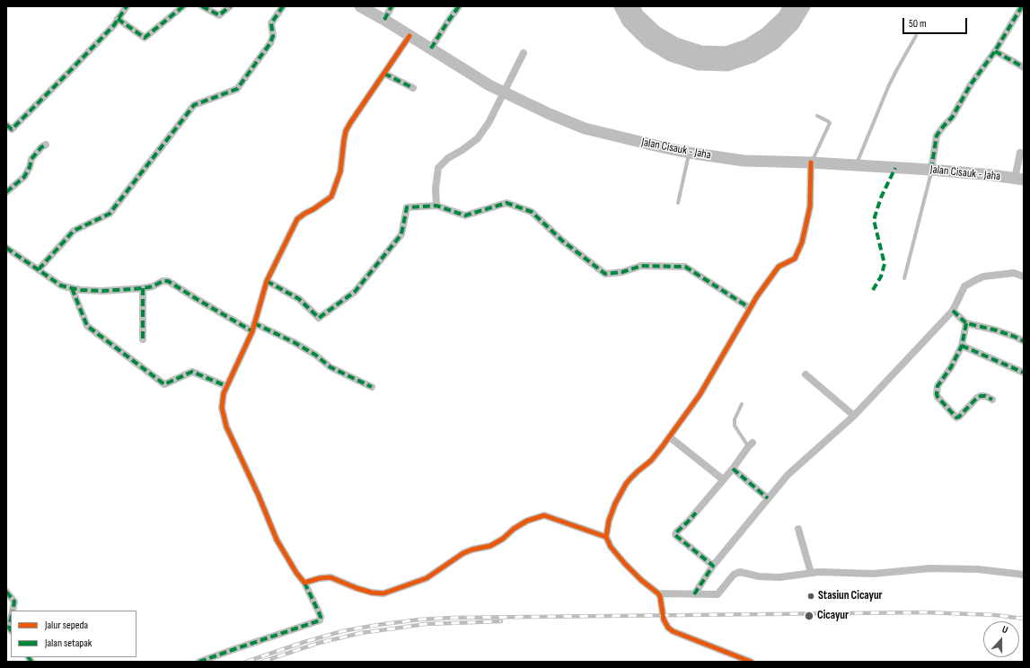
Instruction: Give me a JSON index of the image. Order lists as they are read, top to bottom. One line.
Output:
{"streets":{"main road":["Jalan Cisauk - Jaha"]},"places":["Stasiun Cicayur","Cicayur"],"legend":["Jalur sepeda","Jalan setapak"],"scale_bar":"50 m","north":"top"}
